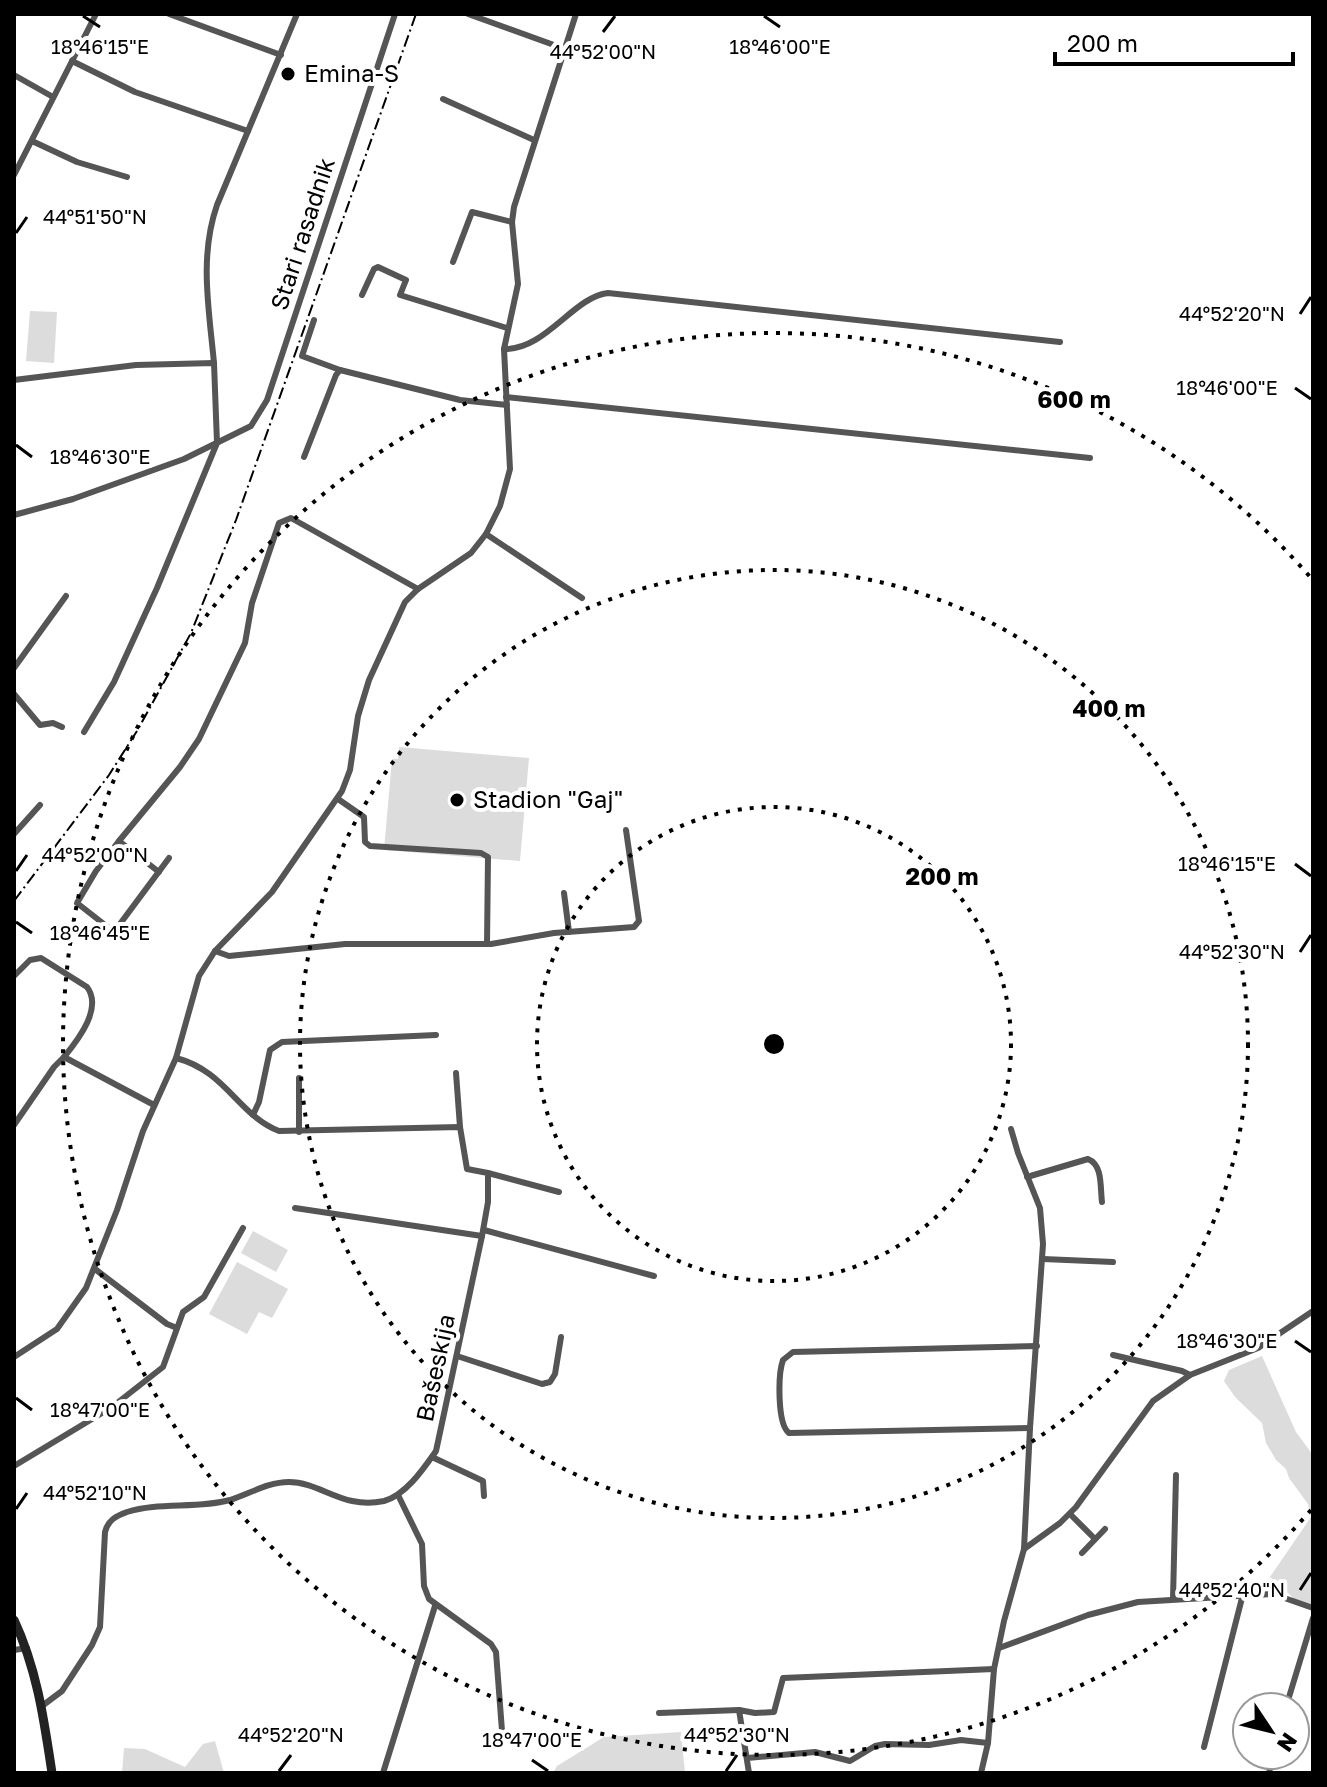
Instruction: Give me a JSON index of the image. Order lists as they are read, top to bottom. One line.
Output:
{"streets":{"street":["Stari rasadnik","Bašeskija"]},"places":["Emina-S","Stadion \"Gaj\""],"scale_bar":"200 m","north":"bottom right","coordinates":["18°46'15\"E","18°46'00\"E","44°52'00\"N","44°51'50\"N","44°52'20\"N","18°46'30\"E","18°46'45\"E","44°52'30\"N","18°47'00\"E","44°52'10\"N","44°52'40\"N"],"rings":["600 m","400 m","200 m"]}
